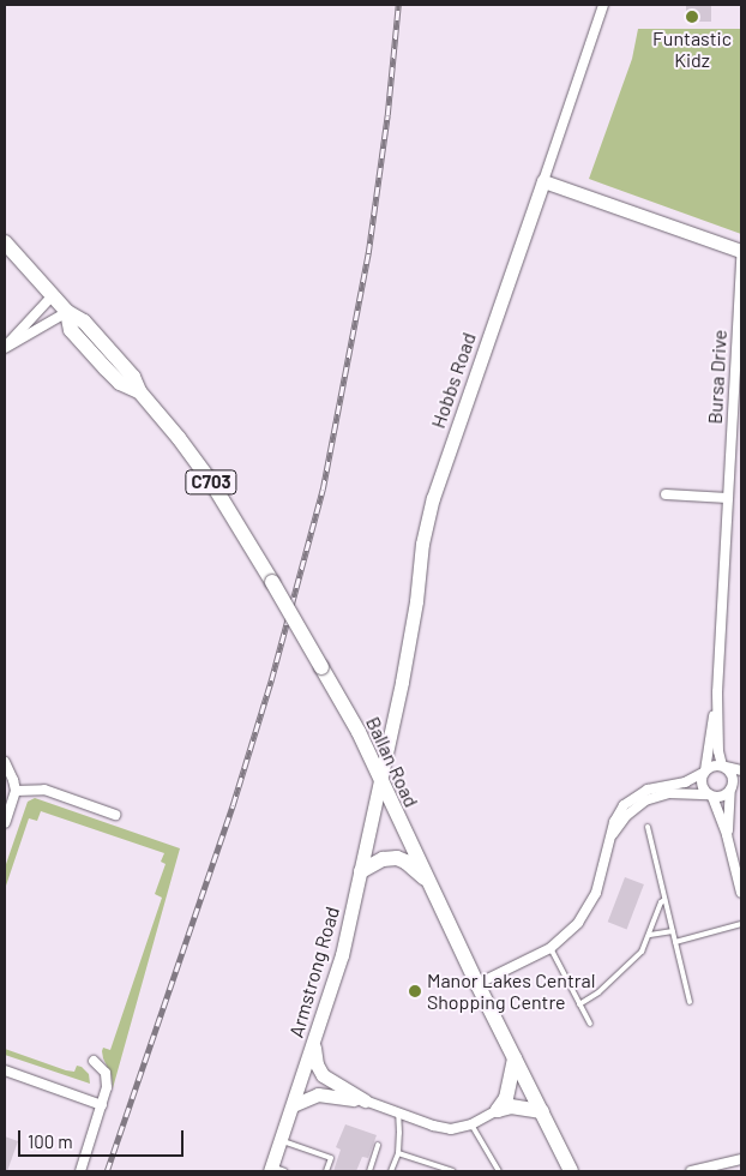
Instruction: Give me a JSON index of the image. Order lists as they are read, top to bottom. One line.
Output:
{"streets":{"main road":["C703","Ballan Road"],"street":["Bursa Drive","Hobbs Road","Armstrong Road"]},"crossings":[["Hobbs Road","Ballan Road"],["Hobbs Road","Armstrong Road"],["Ballan Road","Armstrong Road"]],"places":["Funtastic Kidz","Manor Lakes Central Shopping Centre"],"scale_bar":"100 m"}
